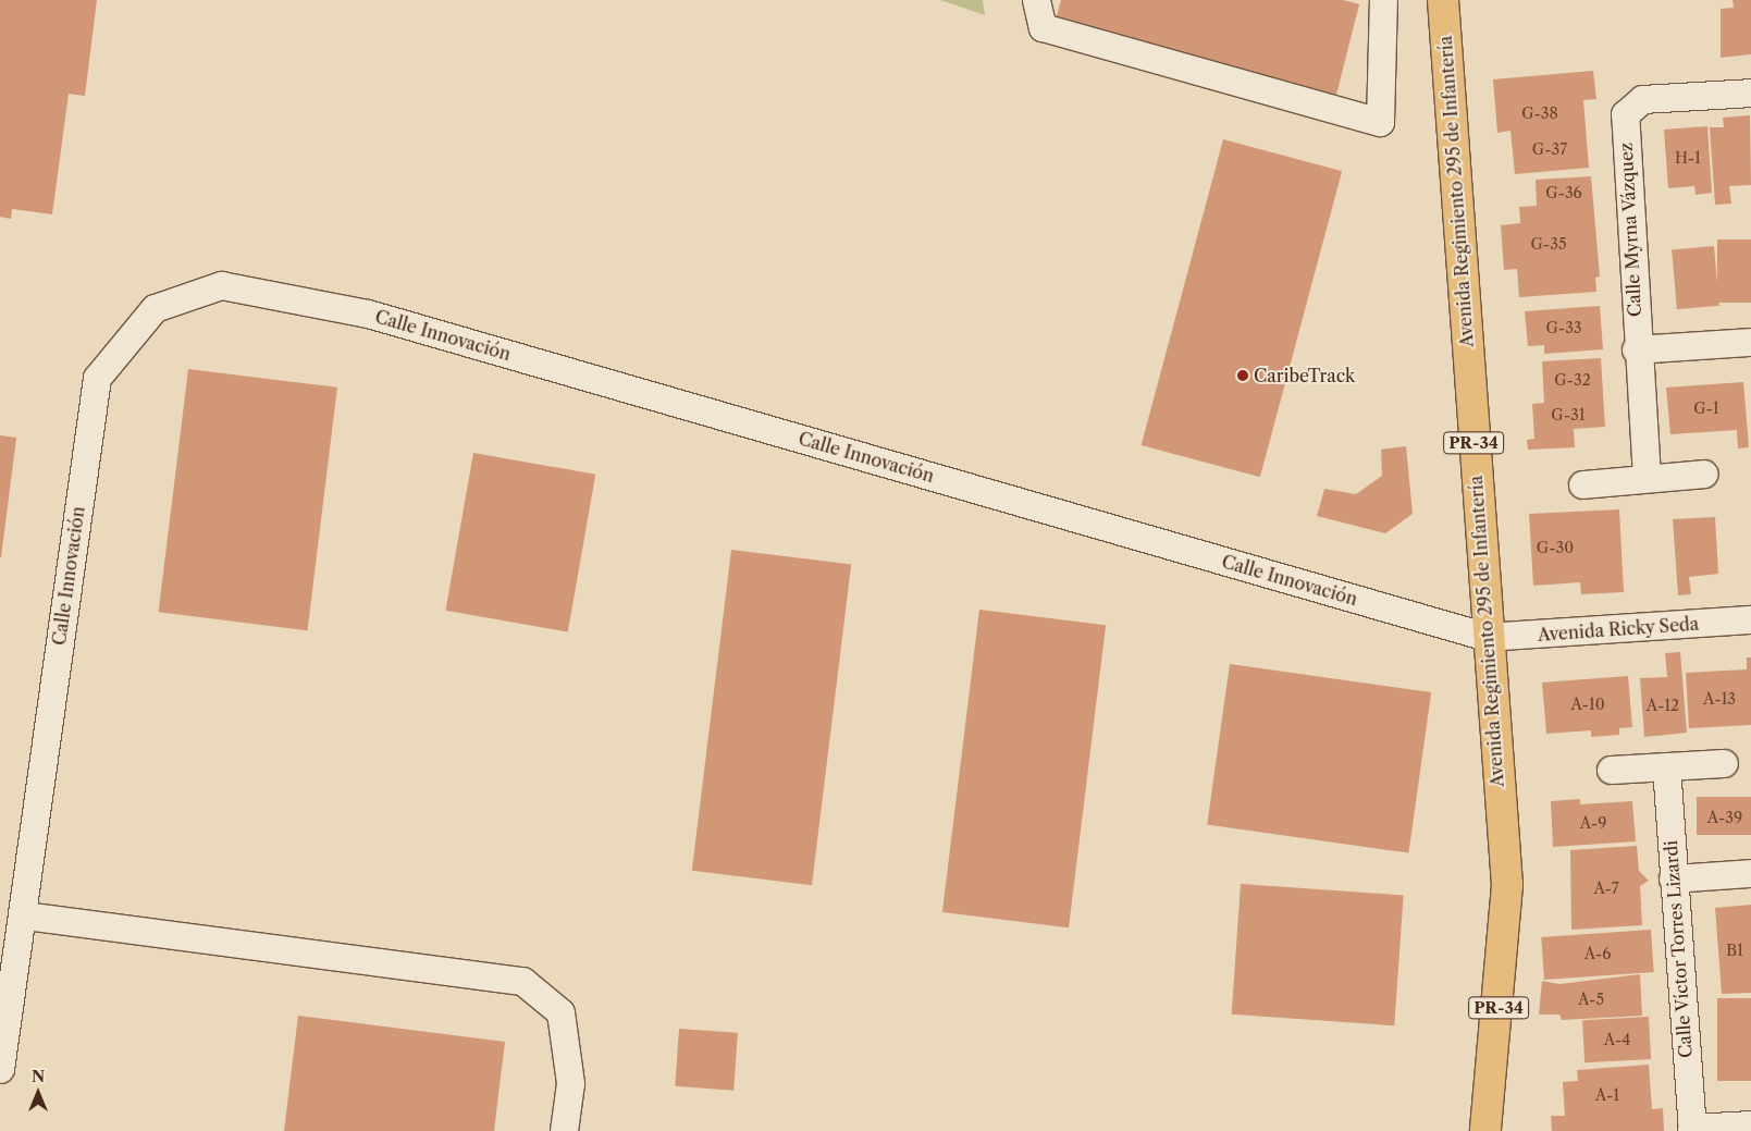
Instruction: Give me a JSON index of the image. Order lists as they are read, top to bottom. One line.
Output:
{"streets":{"main road":["Avenida Regimiento 295 de Infantería","PR-34"],"street":["Calle Myrna Vázquez","Calle Innovación","Avenida Ricky Seda","Calle Víctor Torres Lizardi"]},"crossings":[["Avenida Regimiento 295 de Infantería","Calle Innovación"],["Avenida Regimiento 295 de Infantería","Avenida Ricky Seda"],["Calle Innovación","Avenida Ricky Seda"]],"places":["CaribeTrack"],"house_numbers":["G-38","G-37","H-1","G-36","G-35","G-33","G-32","G-1","G-31","G-30","A-13","A-10","A-12","A-39","A-9","A-7","B1","A-6","A-5","A-4","A-1"],"north":"top"}
